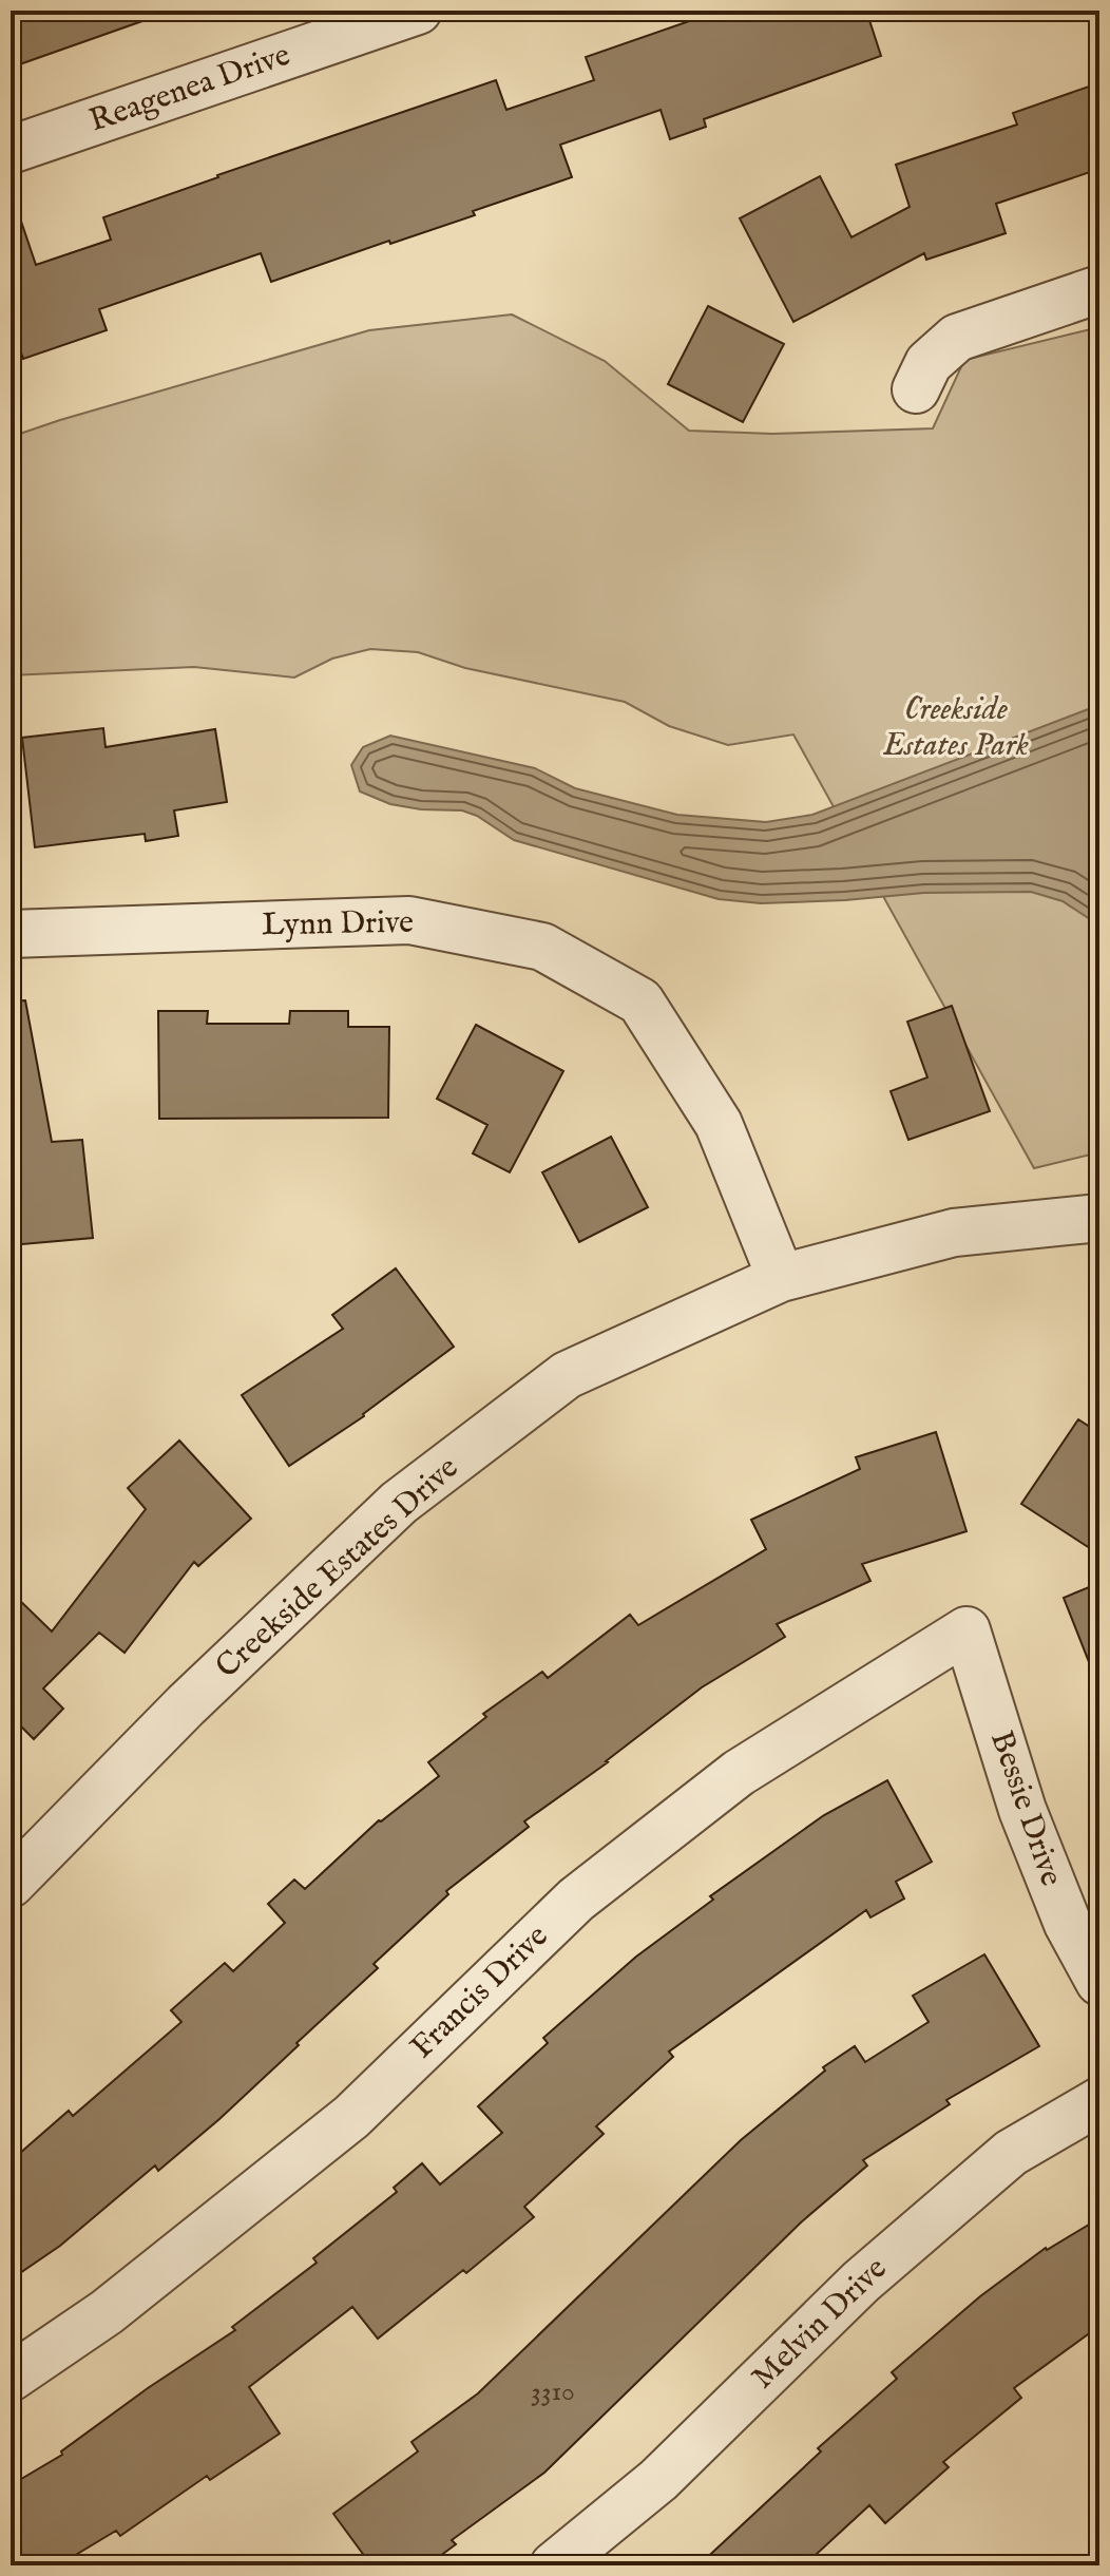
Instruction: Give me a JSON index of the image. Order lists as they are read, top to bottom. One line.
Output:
{"streets":{"street":["Reagenea Drive","Lynn Drive","Creekside Estates Drive","Bessie Drive","Francis Drive","Melvin Drive"]},"crossings":[["Lynn Drive","Creekside Estates Drive"],["Bessie Drive","Francis Drive"]],"parks":["Creekside Estates Park"],"house_numbers":["3310"]}
